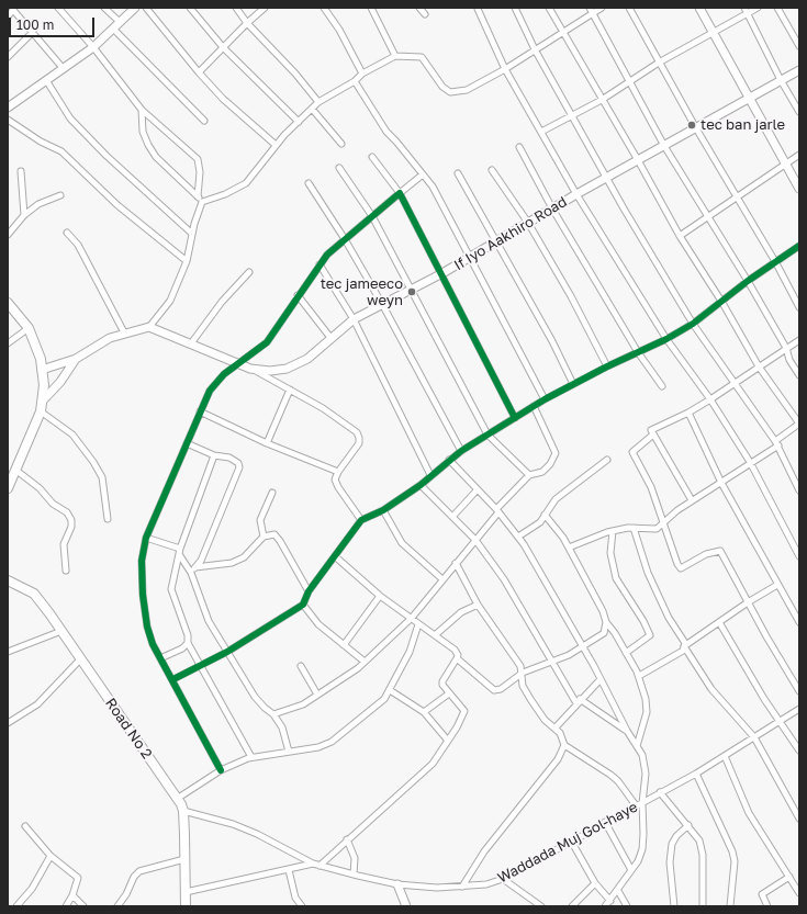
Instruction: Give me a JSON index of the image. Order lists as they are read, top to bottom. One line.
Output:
{"streets":{"main road":["Road No 2"],"street":["If Iyo Aakhiro Road","Waddada Muj Gol-haye"]},"crossings":[["Road No 2","Waddada Muj Gol-haye"]],"places":["tec ban jarle","tec jameeco weyn"],"scale_bar":"100 m"}
